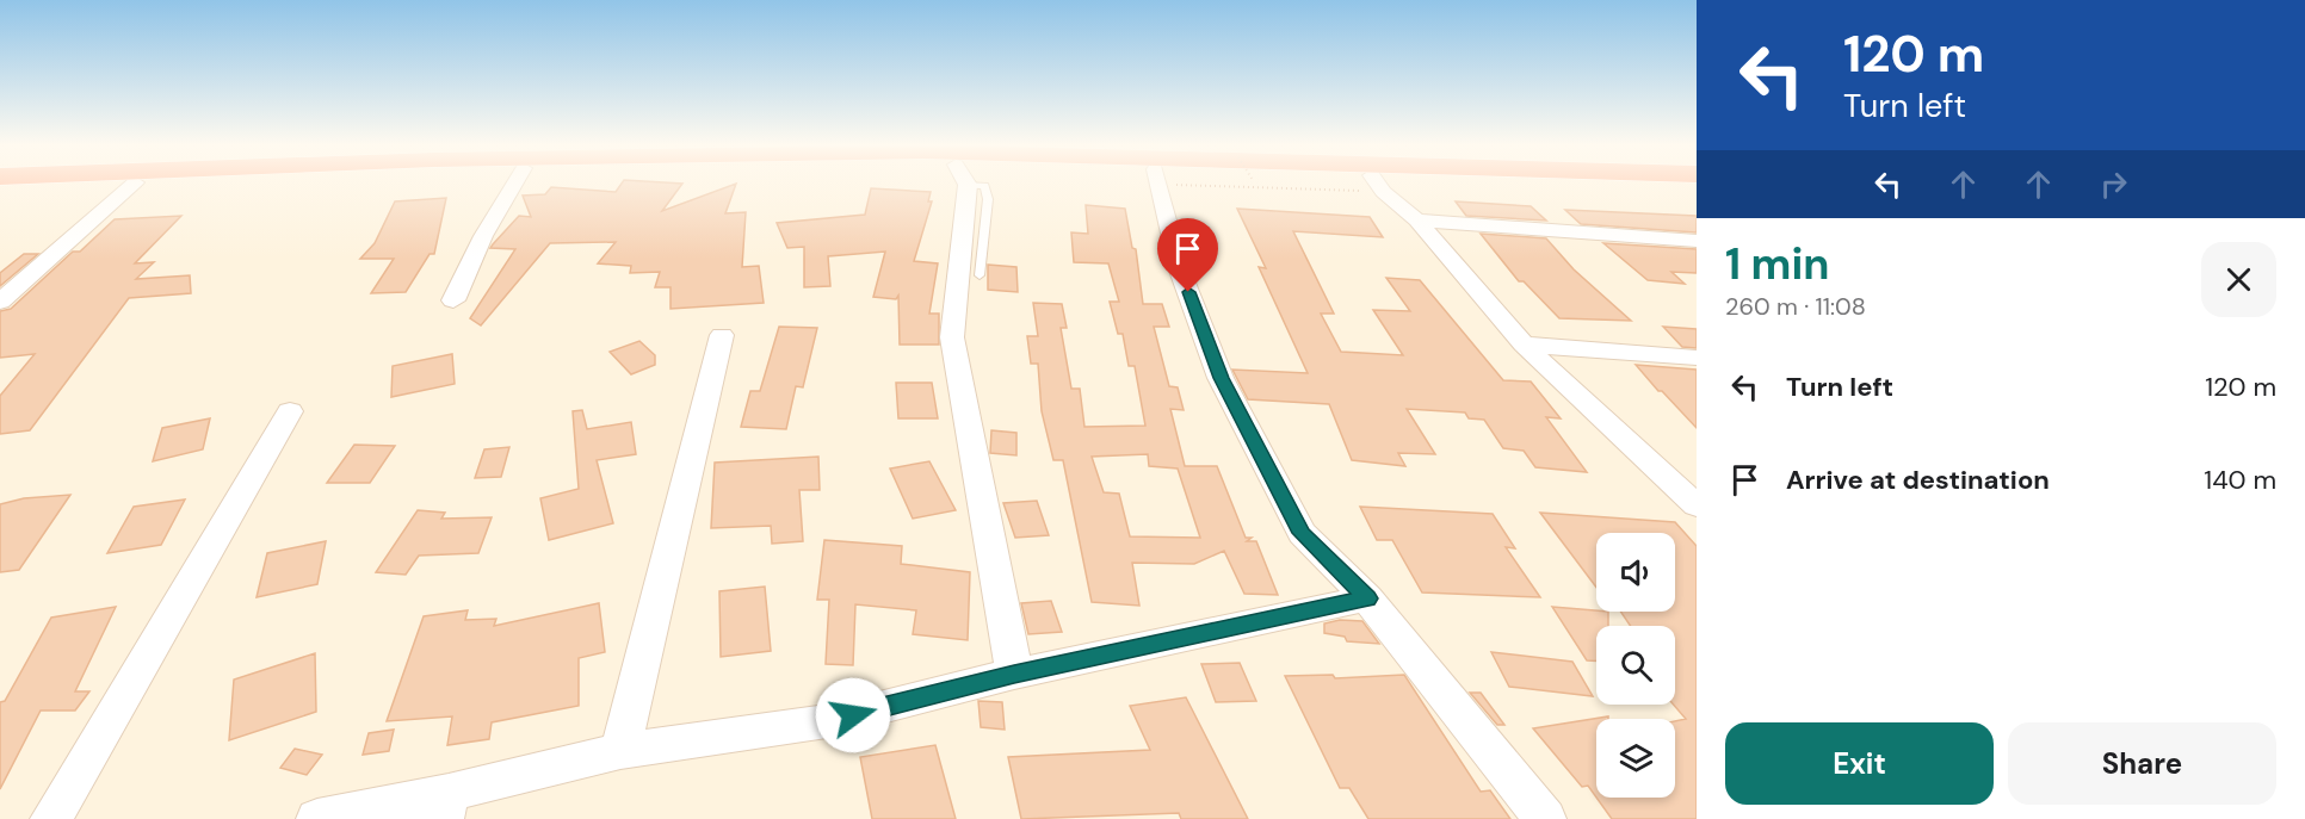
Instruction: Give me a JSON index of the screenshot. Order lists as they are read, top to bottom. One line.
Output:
{"page":{"turn":["120 m","Turn left"],"heading":["1 min","260 m · 11:08"],"list":[{"name":"Turn left","value":"120 m"},{"name":"Arrive at destination","value":"140 m"}],"buttons":["Exit","Share"]}}
